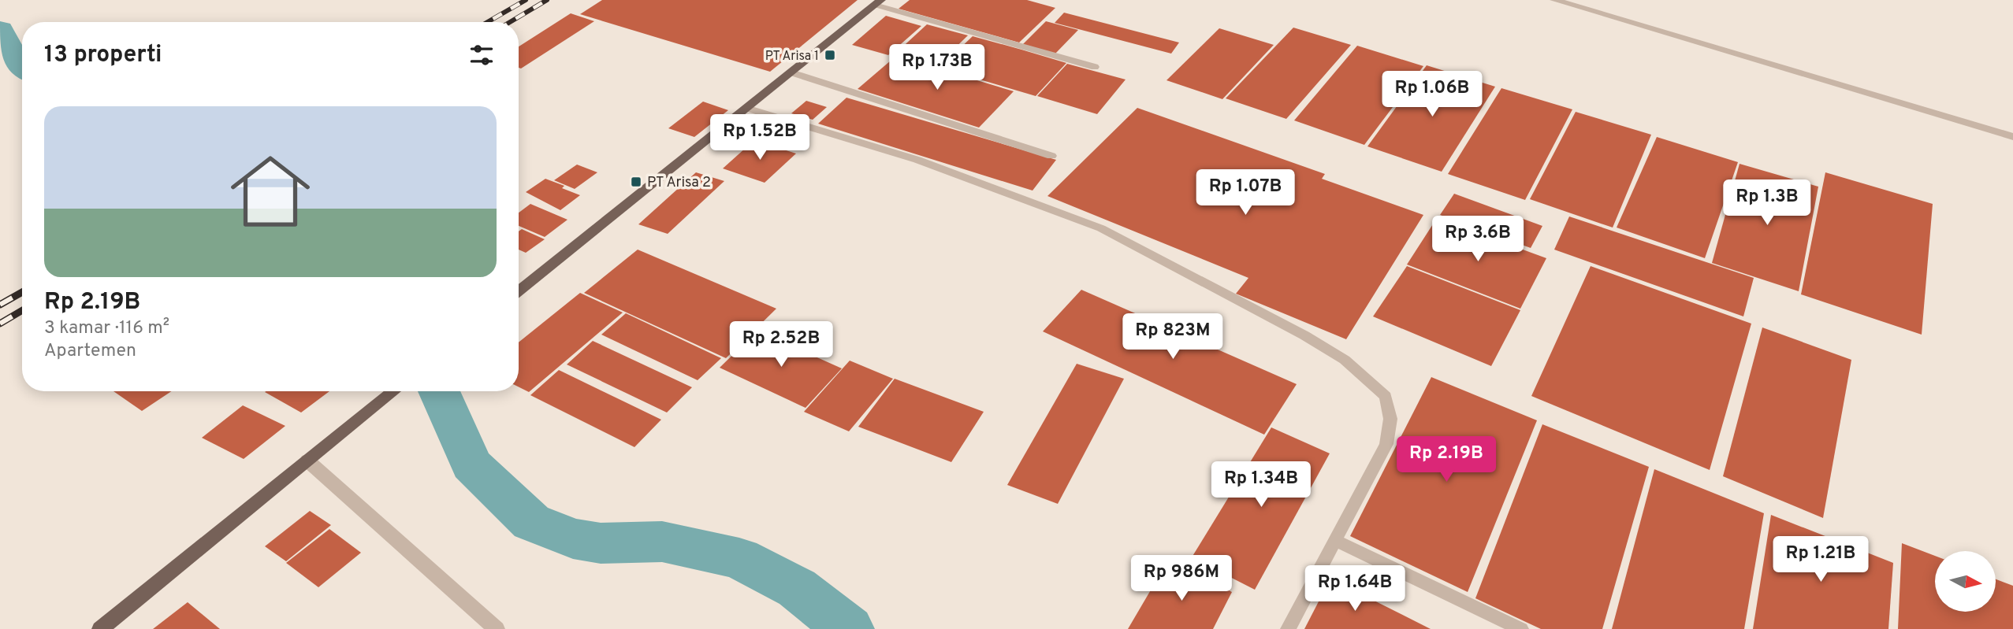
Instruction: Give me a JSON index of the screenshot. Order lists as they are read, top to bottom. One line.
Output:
{"places":{"transit":["PT Arisa 1","PT Arisa 2"]},"north":"right","page":{"heading":"13 properti","price":["Rp 1.73B","Rp 1.06B","Rp 1.52B","Rp 1.07B","Rp 1.3B","Rp 3.6B","Rp 823M","Rp 2.52B","Rp 2.19B","Rp 1.34B","Rp 1.21B","Rp 986M","Rp 1.64B"],"list":[{"name":"Rp 2.19B","note":"3 kamar · 116 m² · Apartemen"}]}}
